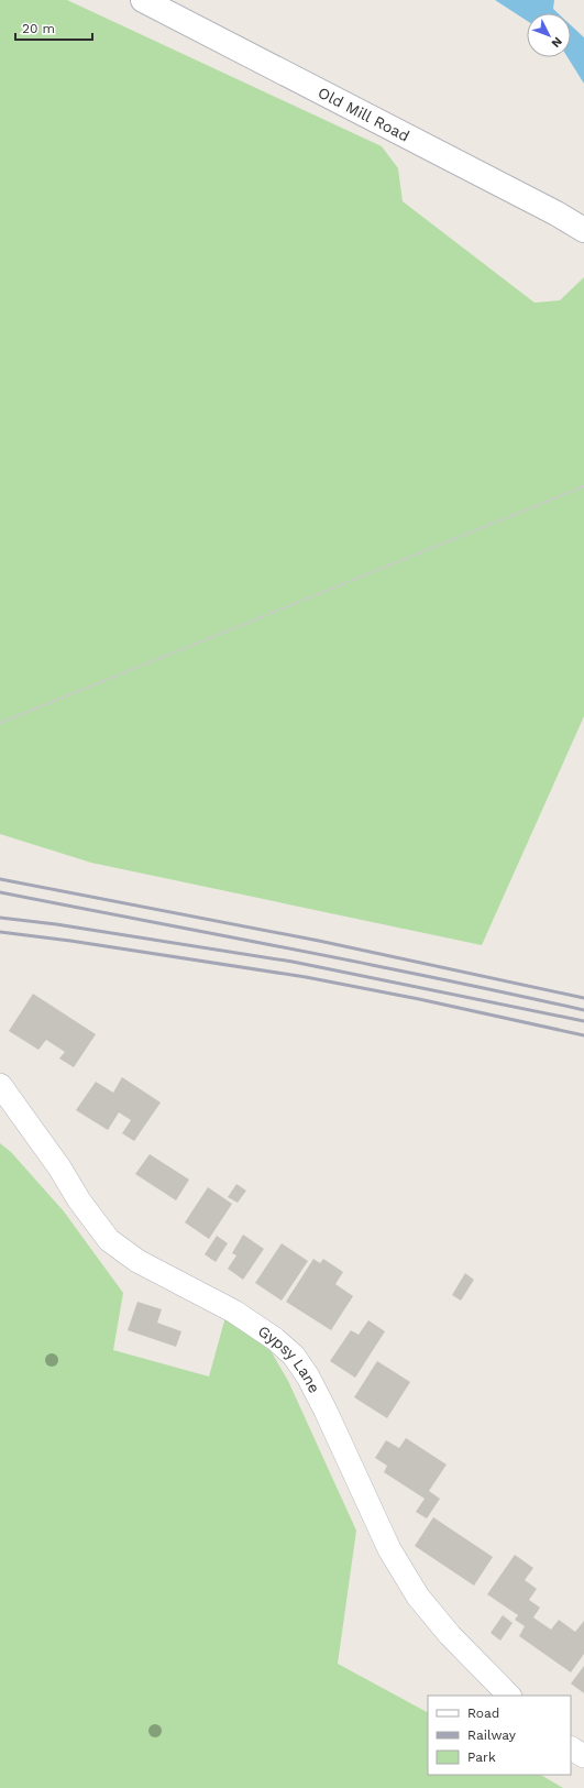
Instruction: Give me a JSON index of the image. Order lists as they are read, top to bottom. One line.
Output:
{"streets":{"street":["Old Mill Road","Gypsy Lane"]},"legend":["Road","Railway","Park"],"scale_bar":"20 m","north":"bottom right"}
